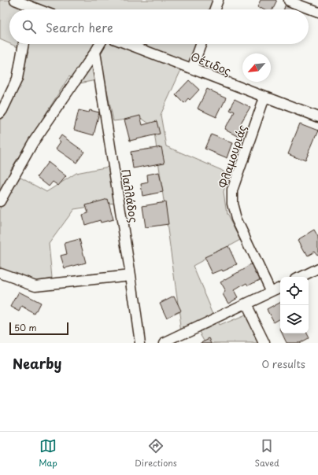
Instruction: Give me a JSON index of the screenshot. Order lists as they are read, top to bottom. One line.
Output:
{"streets":{"street":["Θέτιδος","Φλαμουριάς","Παλλάδος"]},"crossings":[["Θέτιδος","Φλαμουριάς"]],"scale_bar":"50 m","north":"bottom left","page":{"search":"Search here","scale":"50 m","heading":["Nearby","0 results"],"nav":["Map","Directions","Saved"]}}
